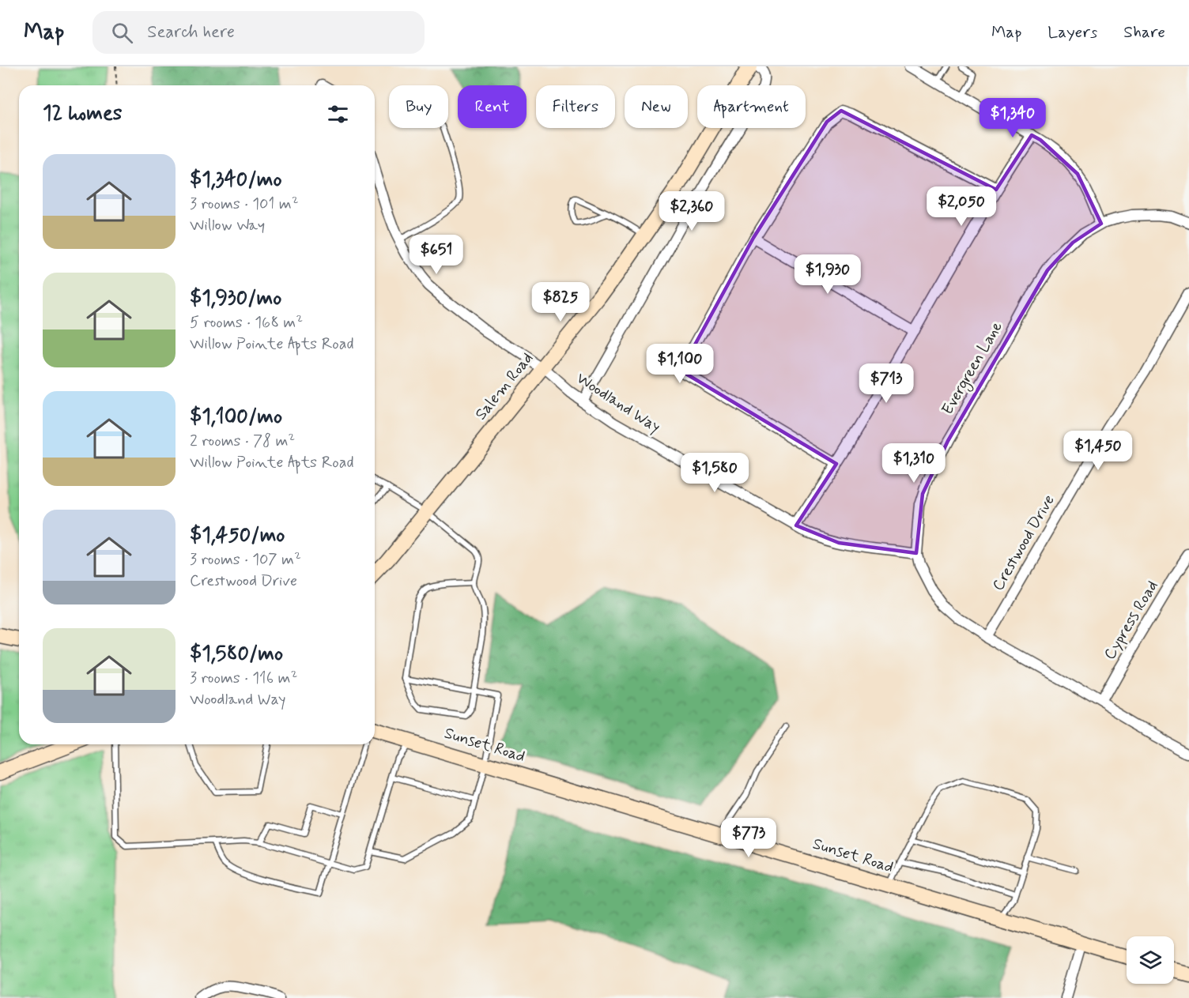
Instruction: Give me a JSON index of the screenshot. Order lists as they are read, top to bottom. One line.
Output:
{"streets":{"street":["Evergreen Lane","Salem Road","Woodland Way","Crestwood Drive","Cypress Road","Sunset Road"]},"crossings":[["Evergreen Lane","Woodland Way"],["Evergreen Lane","Crestwood Drive"],["Evergreen Lane","Cypress Road"],["Salem Road","Woodland Way"]],"page":{"header":"Map","search":"Search here","nav":["Map","Layers","Share"],"chip":["Buy","Rent","Filters","New","Apartment"],"heading":"12 homes","price":["$1,340","$2,050","$2,360","$651","$1,930","$825","$1,100","$713","$1,450","$1,310","$1,580","$773"],"list":[{"name":"$1,340/mo","note":"3 rooms · 101 m² · Willow Way"},{"name":"$1,930/mo","note":"5 rooms · 168 m² · Willow Pointe Apts Road"},{"name":"$1,100/mo","note":"2 rooms · 78 m² · Willow Pointe Apts Road"},{"name":"$1,450/mo","note":"3 rooms · 107 m² · Crestwood Drive"},{"name":"$1,580/mo","note":"3 rooms · 116 m² · Woodland Way"}]}}
